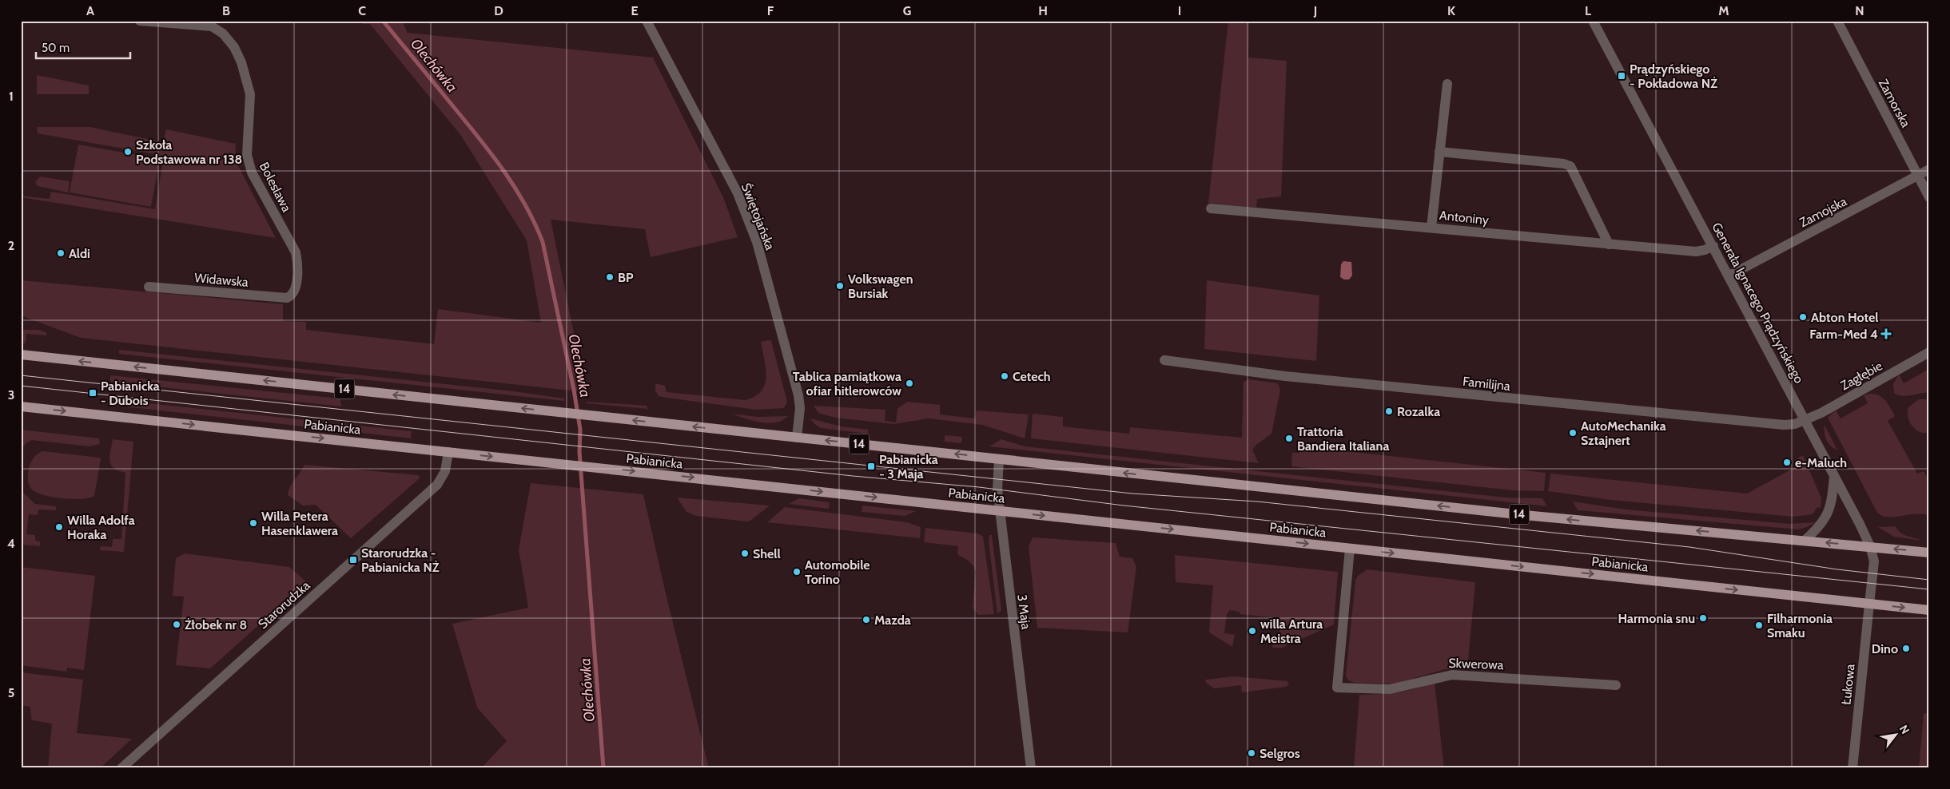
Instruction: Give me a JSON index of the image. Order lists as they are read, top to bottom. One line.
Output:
{"streets":{"main road":["14","Pabianicka"],"street":["Zamorska","Bolesława","Zamojska","Świętojańska","Antoniny","Widawska","Generała Ignacego Prądzyńskiego","Zagłębie","Familijna","Starorudzka","3 Maja","Skwerowa","Łukowa"]},"crossings":[["Zamorska","Zamojska"],["Bolesława","Widawska"],["Zamojska","Generała Ignacego Prądzyńskiego"],["Świętojańska","14"],["Antoniny","Generała Ignacego Prądzyńskiego"],["Generała Ignacego Prądzyńskiego","Zagłębie"],["Generała Ignacego Prądzyńskiego","Familijna"],["Generała Ignacego Prądzyńskiego","14"],["Generała Ignacego Prądzyńskiego","Pabianicka"],["Generała Ignacego Prądzyńskiego","Łukowa"],["Zagłębie","Familijna"],["14","3 Maja"],["Pabianicka","Starorudzka"],["Pabianicka","3 Maja"],["Pabianicka","Skwerowa"],["Pabianicka","Łukowa"]],"water":["Olechówka"],"places":{"transit":["Prądzyńskiego - Pokładowa NŻ","Pabianicka - Dubois","Pabianicka - 3 Maja","Starorudzka - Pabianicka NŻ"],"other":["Szkoła Podstawowa nr 138","Aldi","BP","Volkswagen Bursiak","Abton Hotel","Cetech","Tablica pamiątkowa ofiar hitlerowców","Rozalka","AutoMechanika Sztajnert","Trattoria Bandiera Italiana","e-Maluch","Willa Petera Hasenklawera","Willa Adolfa Horaka","Shell","Automobile Torino","Harmonia snu","Mazda","Żłobek nr 8","Filharmonia Smaku","willa Artura Meistra","Dino","Selgros"],"health":["Farm-Med 4"]},"scale_bar":"50 m","north":"top right","grid":{"columns":["A","B","C","D","E","F","G","H","I","J","K","L","M","N"],"rows":["1","2","3","4","5"]}}
